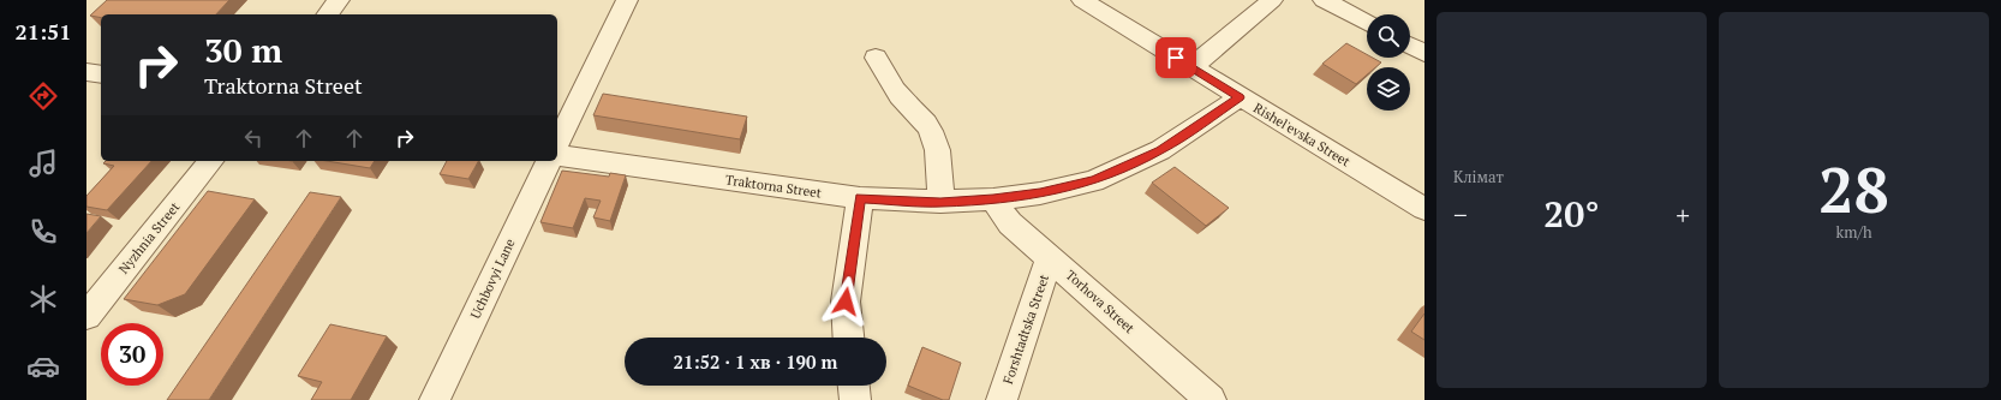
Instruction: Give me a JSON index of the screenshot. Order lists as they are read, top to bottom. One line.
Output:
{"streets":{"street":["Rishel'evska Street","Traktorna Street","Nyzhnia Street","Uchbovyi Lane","Torhova Street","Forshtadtska Street"]},"crossings":[["Traktorna Street","Torhova Street"],["Torhova Street","Forshtadtska Street"]],"page":{"tabs":"21:51","tile":["Клімат",["28","km/h"]],"turn":["30 m","Traktorna Street"],"heat":["−","20°","+"],"limit":"30","trip":"21:52 · 1 хв · 190 m"}}
